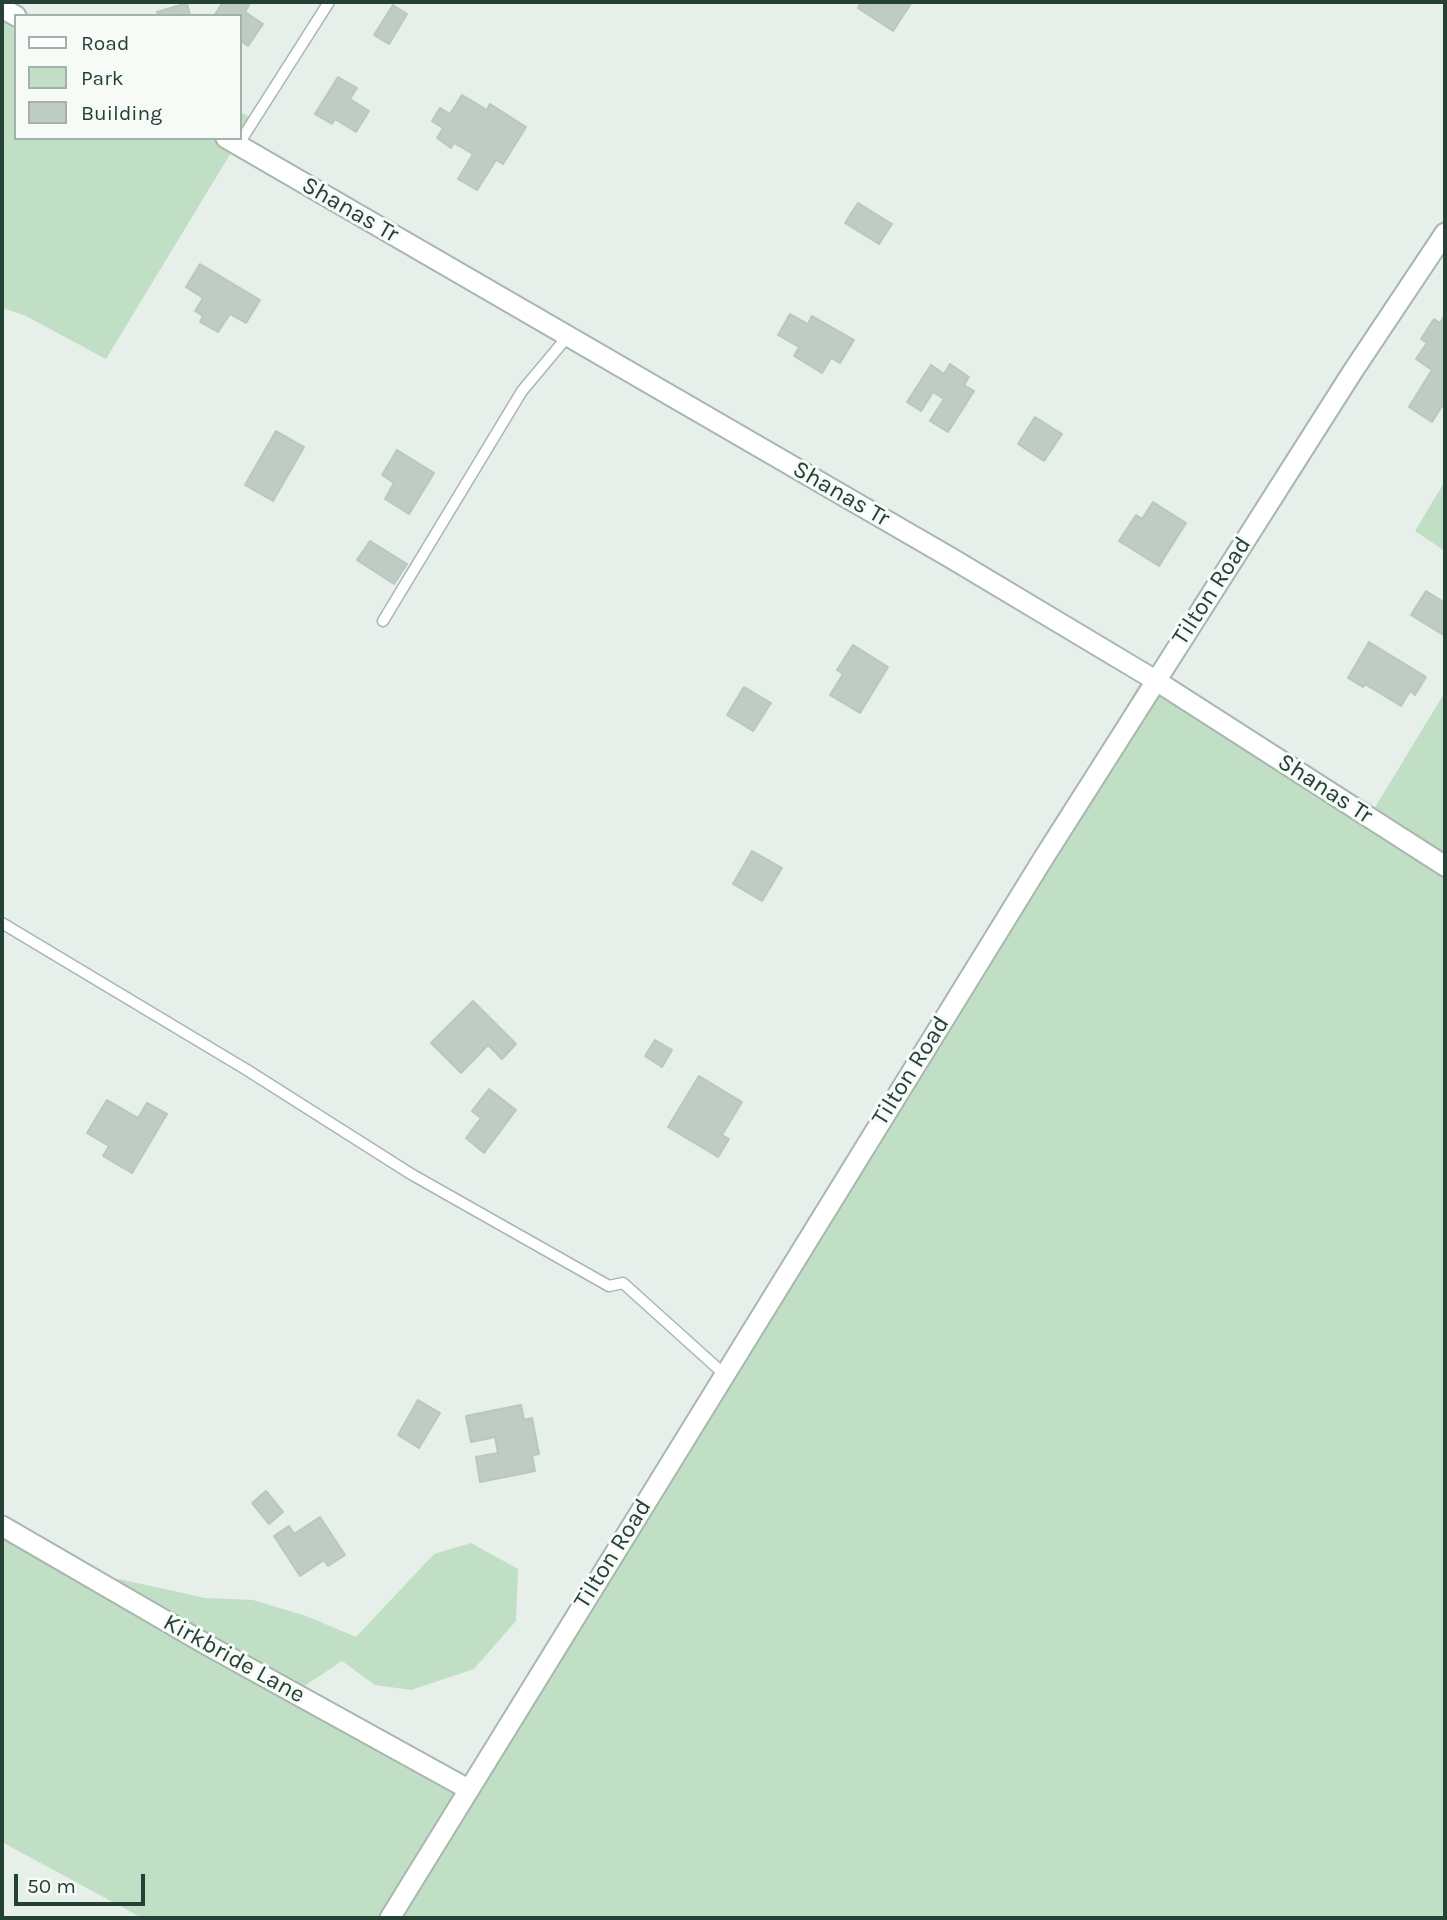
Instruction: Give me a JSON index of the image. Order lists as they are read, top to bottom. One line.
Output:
{"streets":{"street":["Shanas Tr","Tilton Road","Kirkbride Lane"]},"crossings":[["Shanas Tr","Tilton Road"],["Tilton Road","Kirkbride Lane"]],"legend":["Road","Park","Building"],"scale_bar":"50 m"}
